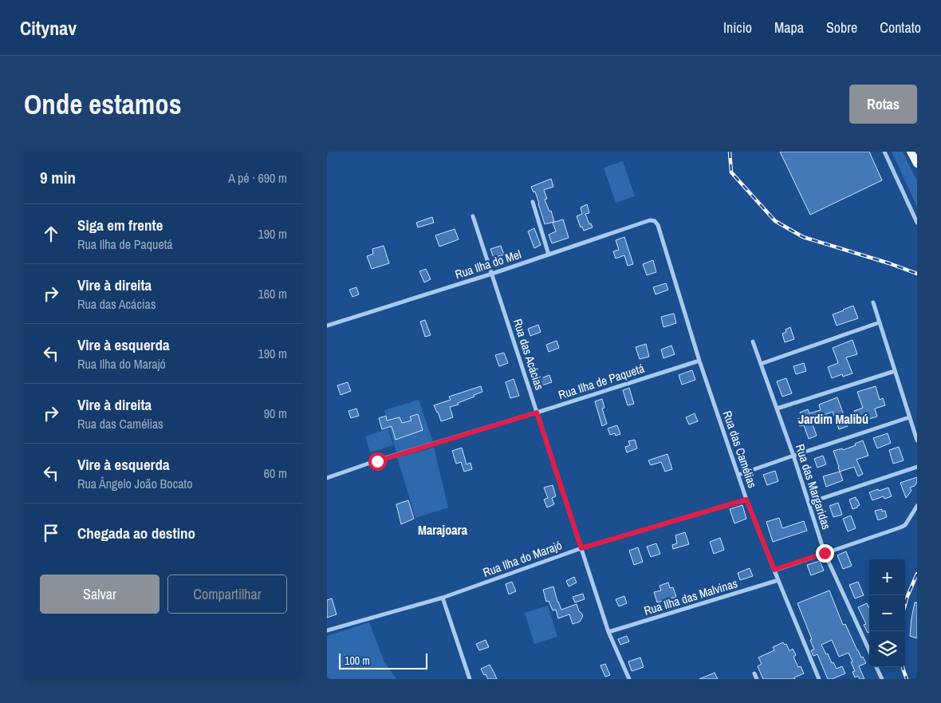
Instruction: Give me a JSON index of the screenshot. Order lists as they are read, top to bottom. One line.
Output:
{"streets":{"street":["Rua Ilha do Mel","Rua das Acácias","Rua Ilha de Paquetá","Rua das Camélias","Rua das Margaridas","Rua Ilha do Marajó","Rua Ilha das Malvinas"]},"crossings":[["Rua Ilha do Mel","Rua das Acácias"],["Rua Ilha do Mel","Rua das Camélias"],["Rua das Acácias","Rua Ilha de Paquetá"],["Rua das Acácias","Rua Ilha do Marajó"],["Rua das Acácias","Rua Ilha das Malvinas"],["Rua Ilha de Paquetá","Rua das Camélias"],["Rua das Camélias","Rua Ilha do Marajó"],["Rua das Camélias","Rua Ilha das Malvinas"]],"districts":["Jardim Malibú","Marajoara"],"scale_bar":"100 m","page":{"header":"Citynav","nav":["Início","Mapa","Sobre","Contato"],"buttons":["Rotas",["Salvar","Compartilhar"]],"title":"Onde estamos","heading":["9 min","A pé · 690 m"],"list":[["Siga em frente","Rua Ilha de Paquetá","190 m"],["Vire à direita","Rua das Acácias","160 m"],["Vire à esquerda","Rua Ilha do Marajó","190 m"],["Vire à direita","Rua das Camélias","90 m"],["Vire à esquerda","Rua Ângelo João Bocato","60 m"],"Chegada ao destino"],"map_buttons":["+","−"],"scale":"100 m"}}
